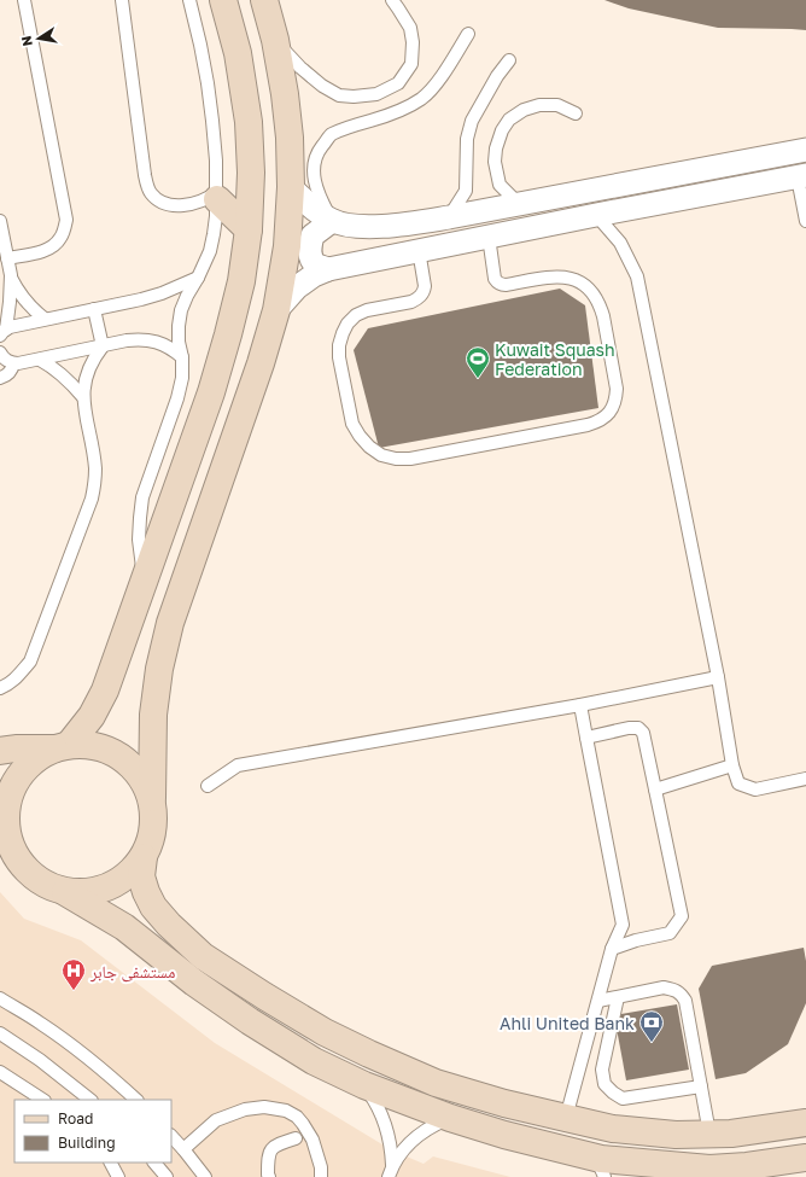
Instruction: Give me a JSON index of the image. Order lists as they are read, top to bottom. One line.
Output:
{"places":{"sports":["Kuwait Squash Federation"],"hospital":["مستشفى جابر"],"bank":["Ahli United Bank"]},"legend":["Road","Building"],"north":"left"}
